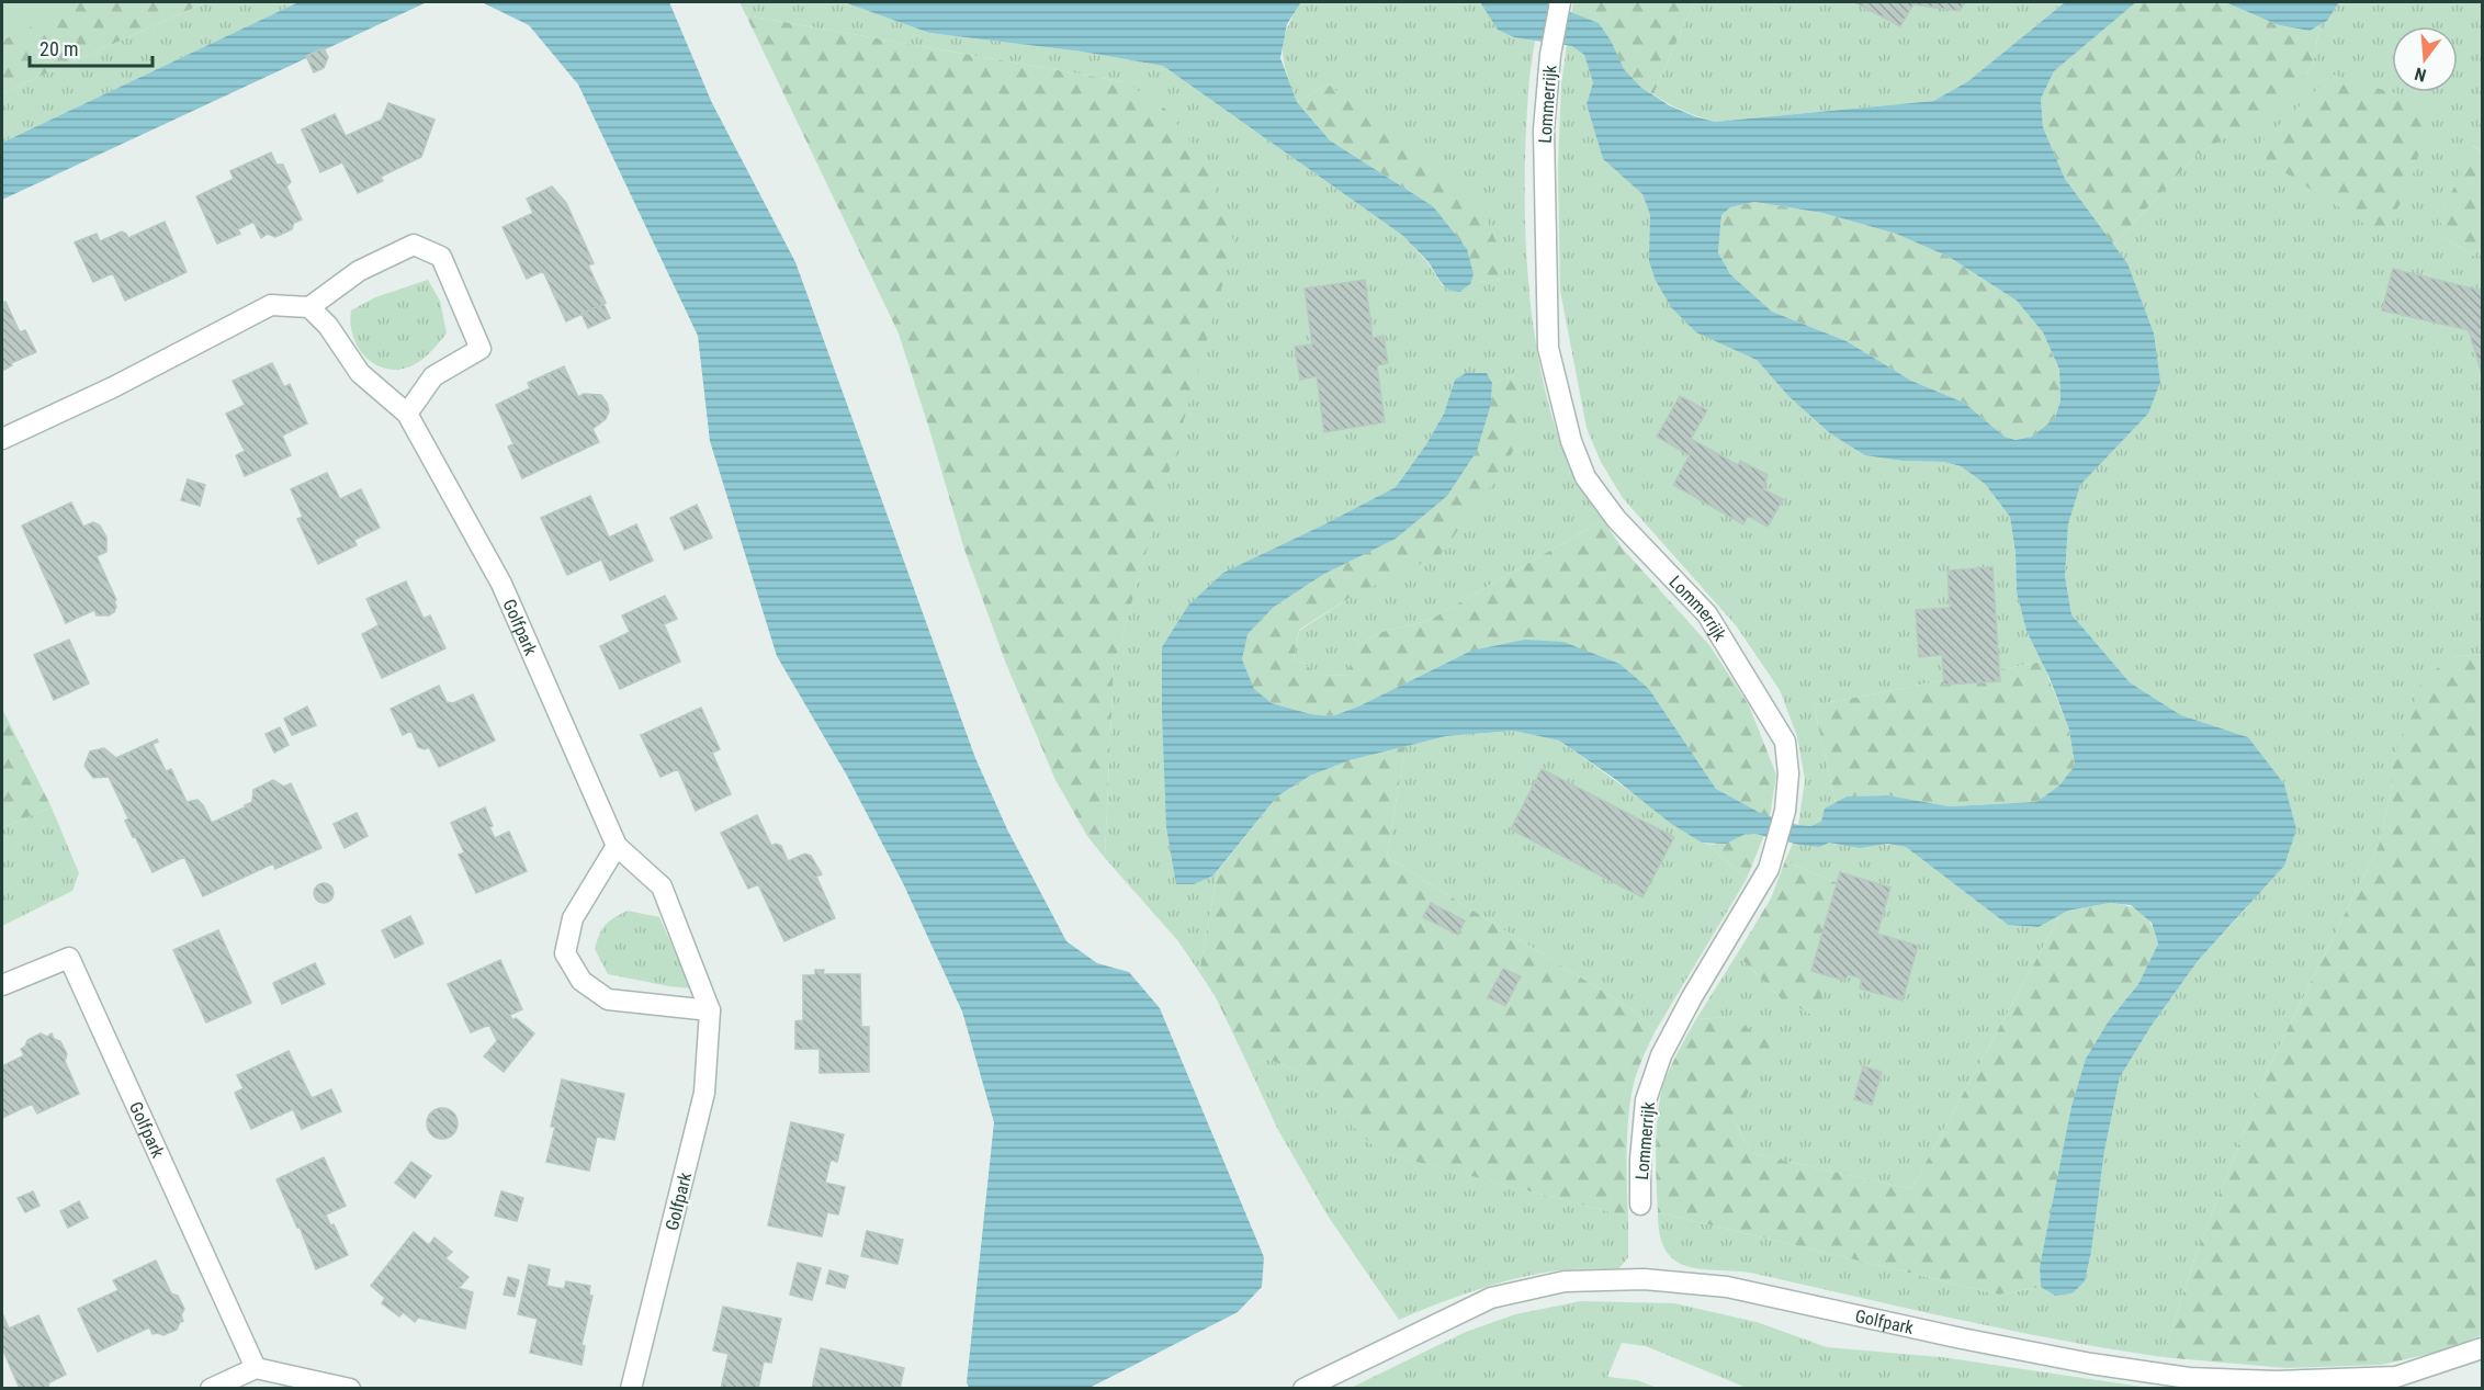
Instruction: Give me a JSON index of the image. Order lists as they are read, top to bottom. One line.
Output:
{"streets":{"street":["Lommerrijk","Golfpark"]},"scale_bar":"20 m","north":"bottom"}
